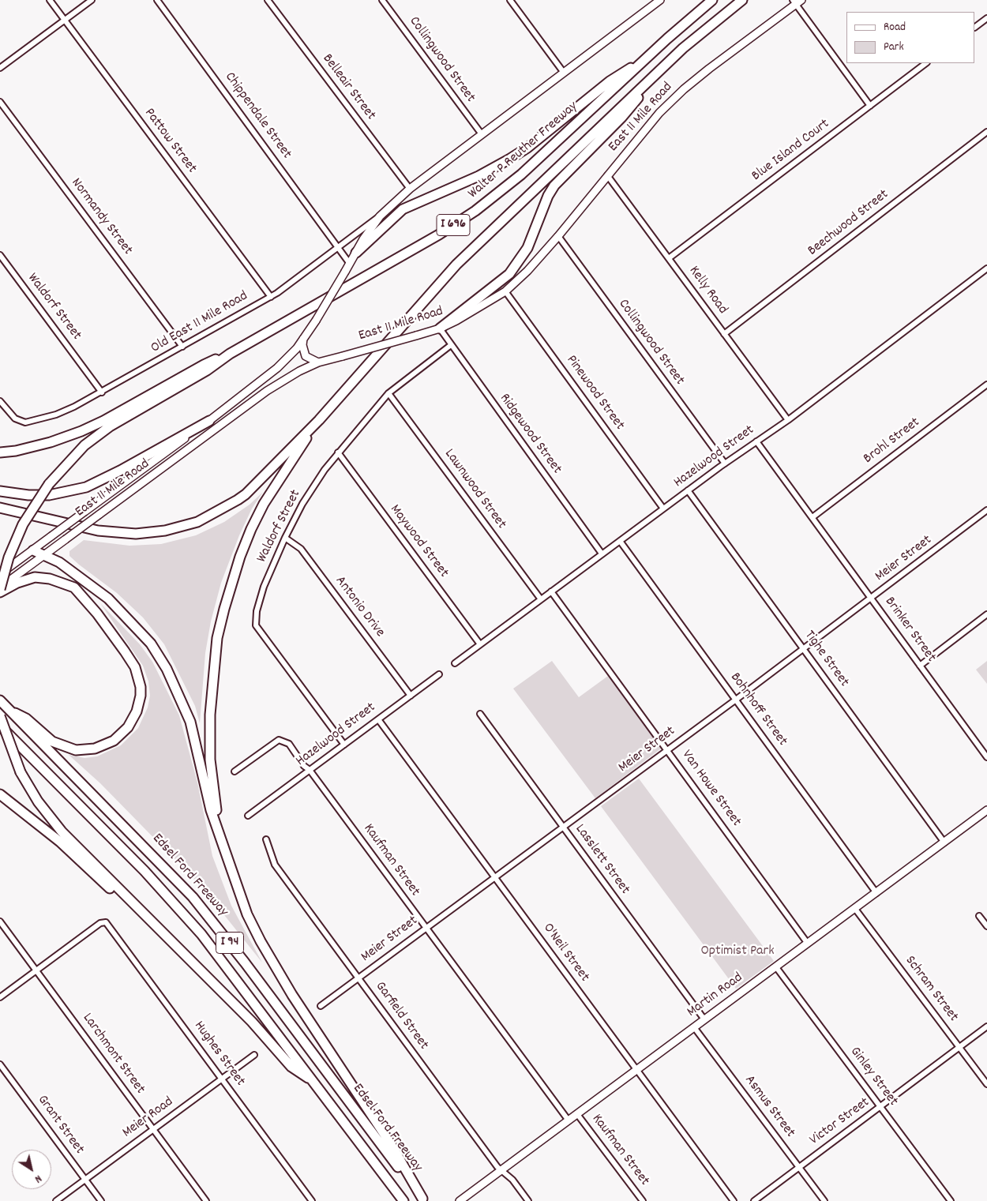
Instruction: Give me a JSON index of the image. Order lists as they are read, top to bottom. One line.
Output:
{"streets":{"highway":["Walter P Reuther Freeway","I 696","Edsel Ford Freeway","I 94"],"main road":["East 11 Mile Road","Martin Road"],"street":["Collingwood Street","Belleair Street","Chippendale Street","Pattow Street","Blue Island Court","Normandy Street","Beechwood Street","Kelly Road","Waldorf Street","Old East 11 Mile Road","Pinewood Street","Ridgewood Street","Brohl Street","Hazelwood Street","Lawnwood Street","Maywood Street","Meier Street","Antonio Drive","Brinker Street","Tighe Street","Bohnhoff Street","Van Howe Street","Lasslett Street","Kaufman Street","O'Neil Street","Schram Street","Garfield Street","Larchmont Street","Hughes Street","Ginley Street","Asmus Street","Meier Road","Victor Street","Grant Street"]},"crossings":[["Collingwood Street","East 11 Mile Road"],["Collingwood Street","Hazelwood Street"],["Belleair Street","East 11 Mile Road"],["Chippendale Street","East 11 Mile Road"],["Chippendale Street","Old East 11 Mile Road"],["East 11 Mile Road","Kelly Road"],["East 11 Mile Road","Old East 11 Mile Road"],["East 11 Mile Road","Pinewood Street"],["East 11 Mile Road","Ridgewood Street"],["Pattow Street","Old East 11 Mile Road"],["Blue Island Court","Kelly Road"],["Normandy Street","Old East 11 Mile Road"],["Beechwood Street","Kelly Road"],["Kelly Road","Hazelwood Street"],["Waldorf Street","Old East 11 Mile Road"],["Waldorf Street","Ridgewood Street"],["Waldorf Street","Hazelwood Street"],["Waldorf Street","Lawnwood Street"],["Waldorf Street","Maywood Street"],["Waldorf Street","Antonio Drive"],["Pinewood Street","Hazelwood Street"],["Ridgewood Street","Hazelwood Street"],["Brohl Street","Brinker Street"],["Hazelwood Street","Lawnwood Street"],["Hazelwood Street","Maywood Street"],["Hazelwood Street","Antonio Drive"],["Hazelwood Street","Brinker Street"],["Hazelwood Street","Tighe Street"],["Hazelwood Street","Bohnhoff Street"],["Hazelwood Street","Van Howe Street"],["Hazelwood Street","Kaufman Street"],["Hazelwood Street","O'Neil Street"],["Meier Street","Brinker Street"],["Meier Street","Tighe Street"],["Meier Street","Bohnhoff Street"],["Meier Street","Van Howe Street"],["Meier Street","Lasslett Street"],["Meier Street","Kaufman Street"],["Meier Street","O'Neil Street"],["Meier Street","Garfield Street"],["Tighe Street","Martin Road"],["Bohnhoff Street","Martin Road"],["Van Howe Street","Martin Road"],["Lasslett Street","Martin Road"],["Kaufman Street","Martin Road"],["O'Neil Street","Martin Road"],["Schram Street","Martin Road"],["Schram Street","Victor Street"],["Martin Road","Garfield Street"],["Martin Road","Ginley Street"],["Martin Road","Asmus Street"],["Larchmont Street","Hughes Street"],["Larchmont Street","Meier Road"],["Hughes Street","Meier Road"],["Ginley Street","Victor Street"],["Asmus Street","Victor Street"],["Meier Road","Grant Street"]],"parks":["Optimist Park"],"legend":["Road","Park"],"north":"bottom right"}
